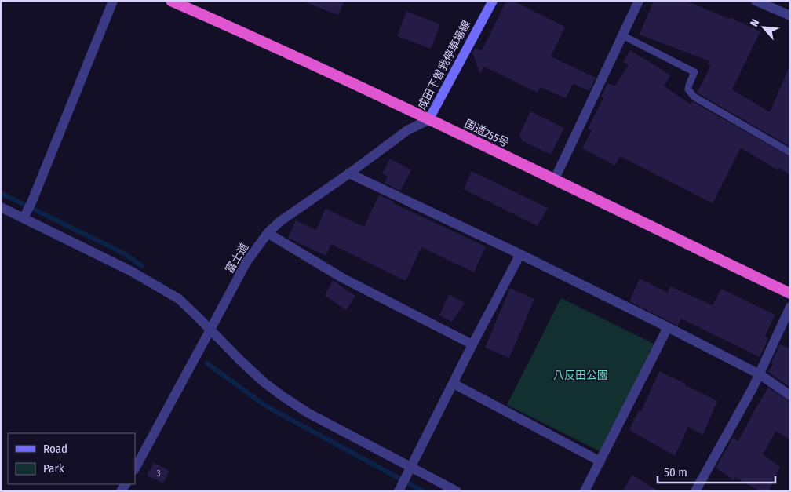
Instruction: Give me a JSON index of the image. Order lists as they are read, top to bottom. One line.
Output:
{"streets":{"highway":["国道255号"],"main road":["成田下曽我停車場線"],"street":["富士道"]},"crossings":[["成田下曽我停車場線","国道255号"],["成田下曽我停車場線","富士道"],["国道255号","富士道"]],"parks":["八反田公園"],"house_numbers":["3"],"legend":["Road","Park"],"scale_bar":"50 m","north":"top left"}
